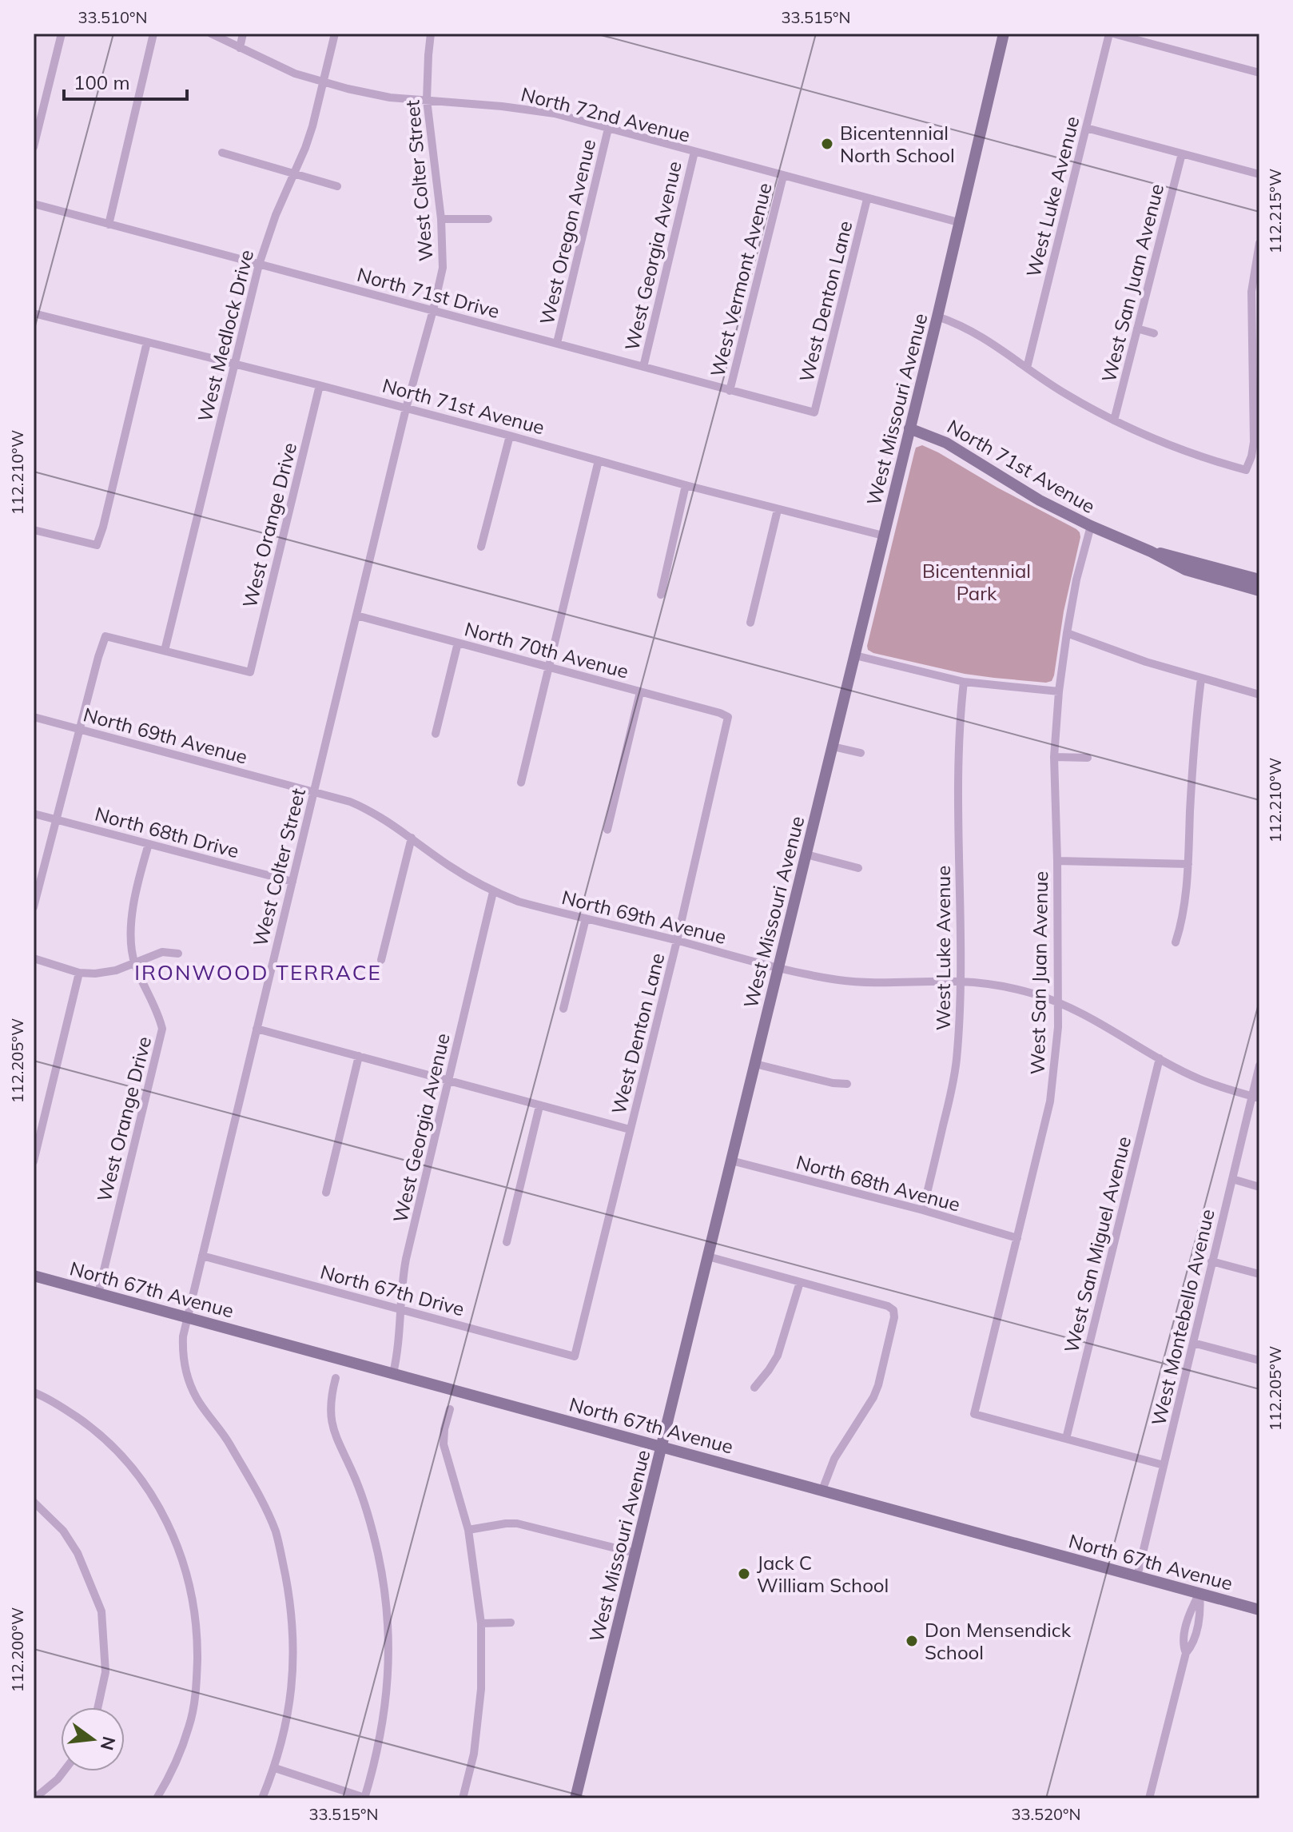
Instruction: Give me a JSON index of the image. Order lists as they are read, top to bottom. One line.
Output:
{"streets":{"street":["North 72nd Avenue","West Colter Street","West Luke Avenue","West Oregon Avenue","West Georgia Avenue","West Vermont Avenue","West San Juan Avenue","North 71st Drive","West Denton Lane","West Medlock Drive","North 71st Avenue","West Missouri Avenue","West Orange Drive","North 70th Avenue","North 69th Avenue","North 68th Drive","North 68th Avenue","West San Miguel Avenue","North 67th Avenue","North 67th Drive","West Montebello Avenue"]},"crossings":[["North 72nd Avenue","West Colter Street"],["North 72nd Avenue","West Oregon Avenue"],["North 72nd Avenue","West Georgia Avenue"],["North 72nd Avenue","West Vermont Avenue"],["North 72nd Avenue","West Denton Lane"],["North 72nd Avenue","West Medlock Drive"],["North 72nd Avenue","West Missouri Avenue"],["West Colter Street","North 71st Drive"],["West Colter Street","North 71st Avenue"],["West Colter Street","North 70th Avenue"],["West Colter Street","North 69th Avenue"],["West Colter Street","North 68th Drive"],["West Colter Street","North 67th Avenue"],["West Colter Street","North 67th Drive"],["West Luke Avenue","North 69th Avenue"],["West Luke Avenue","North 68th Avenue"],["West Oregon Avenue","North 71st Drive"],["West Georgia Avenue","North 71st Drive"],["West Georgia Avenue","North 69th Avenue"],["West Georgia Avenue","North 67th Avenue"],["West Georgia Avenue","North 67th Drive"],["West Vermont Avenue","North 71st Drive"],["West San Juan Avenue","North 71st Avenue"],["West San Juan Avenue","North 69th Avenue"],["West San Juan Avenue","North 68th Avenue"],["West San Juan Avenue","West San Miguel Avenue"],["North 71st Drive","West Denton Lane"],["North 71st Drive","West Medlock Drive"],["West Denton Lane","North 70th Avenue"],["West Denton Lane","North 69th Avenue"],["West Denton Lane","North 67th Drive"],["West Medlock Drive","North 71st Avenue"],["West Medlock Drive","West Orange Drive"],["North 71st Avenue","West Missouri Avenue"],["North 71st Avenue","West Orange Drive"],["West Missouri Avenue","North 69th Avenue"],["West Missouri Avenue","North 68th Avenue"],["West Missouri Avenue","North 67th Avenue"],["West Orange Drive","North 68th Drive"],["West Orange Drive","North 67th Avenue"],["North 69th Avenue","West San Miguel Avenue"],["North 69th Avenue","West Montebello Avenue"],["North 67th Avenue","West Montebello Avenue"]],"districts":["IRONWOOD TERRACE"],"parks":["Bicentennial Park"],"places":["Bicentennial North School","Jack C William School","Don Mensendick School"],"scale_bar":"100 m","north":"right","coordinates":["33.510°N","33.515°N","112.215°W","112.210°W","112.205°W","112.200°W","33.520°N"]}
